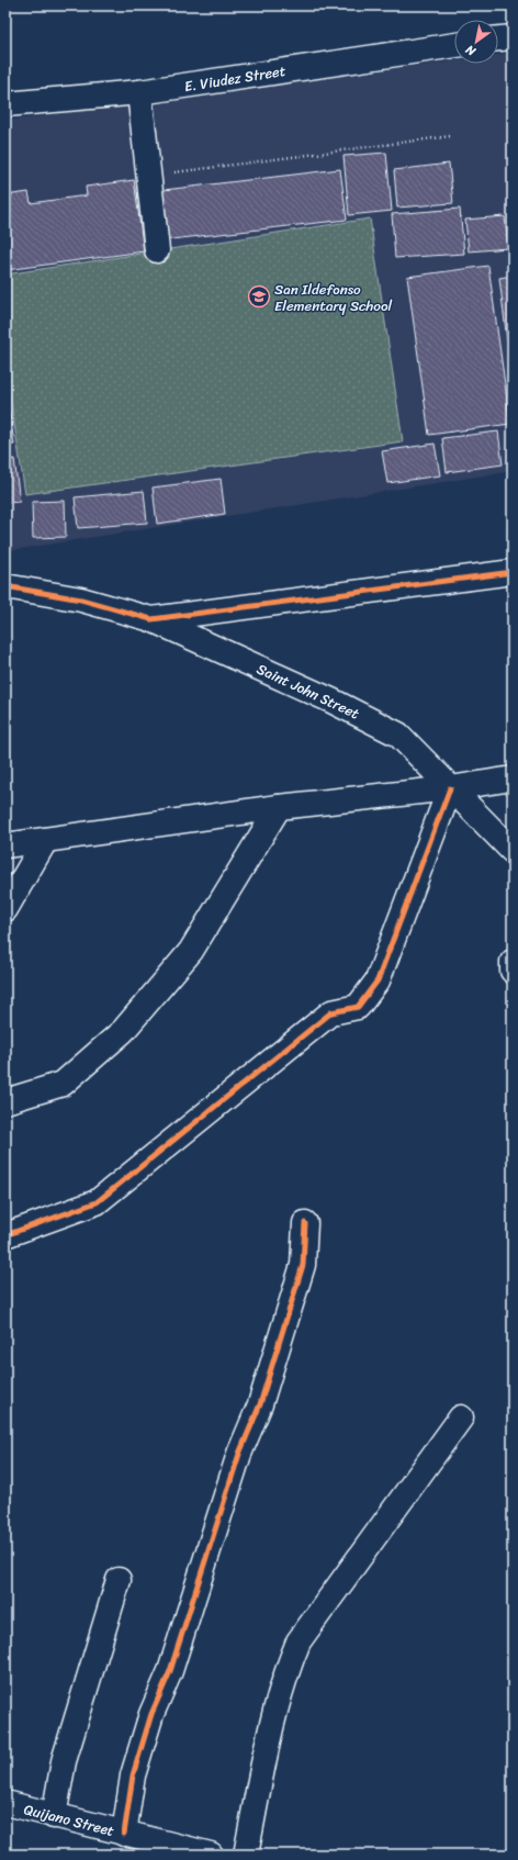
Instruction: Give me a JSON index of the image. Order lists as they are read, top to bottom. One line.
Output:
{"streets":{"street":["E. Viudez Street","Saint John Street","Quijano Street"]},"places":{"school or university":["San Ildefonso Elementary School"]},"north":"bottom left"}
